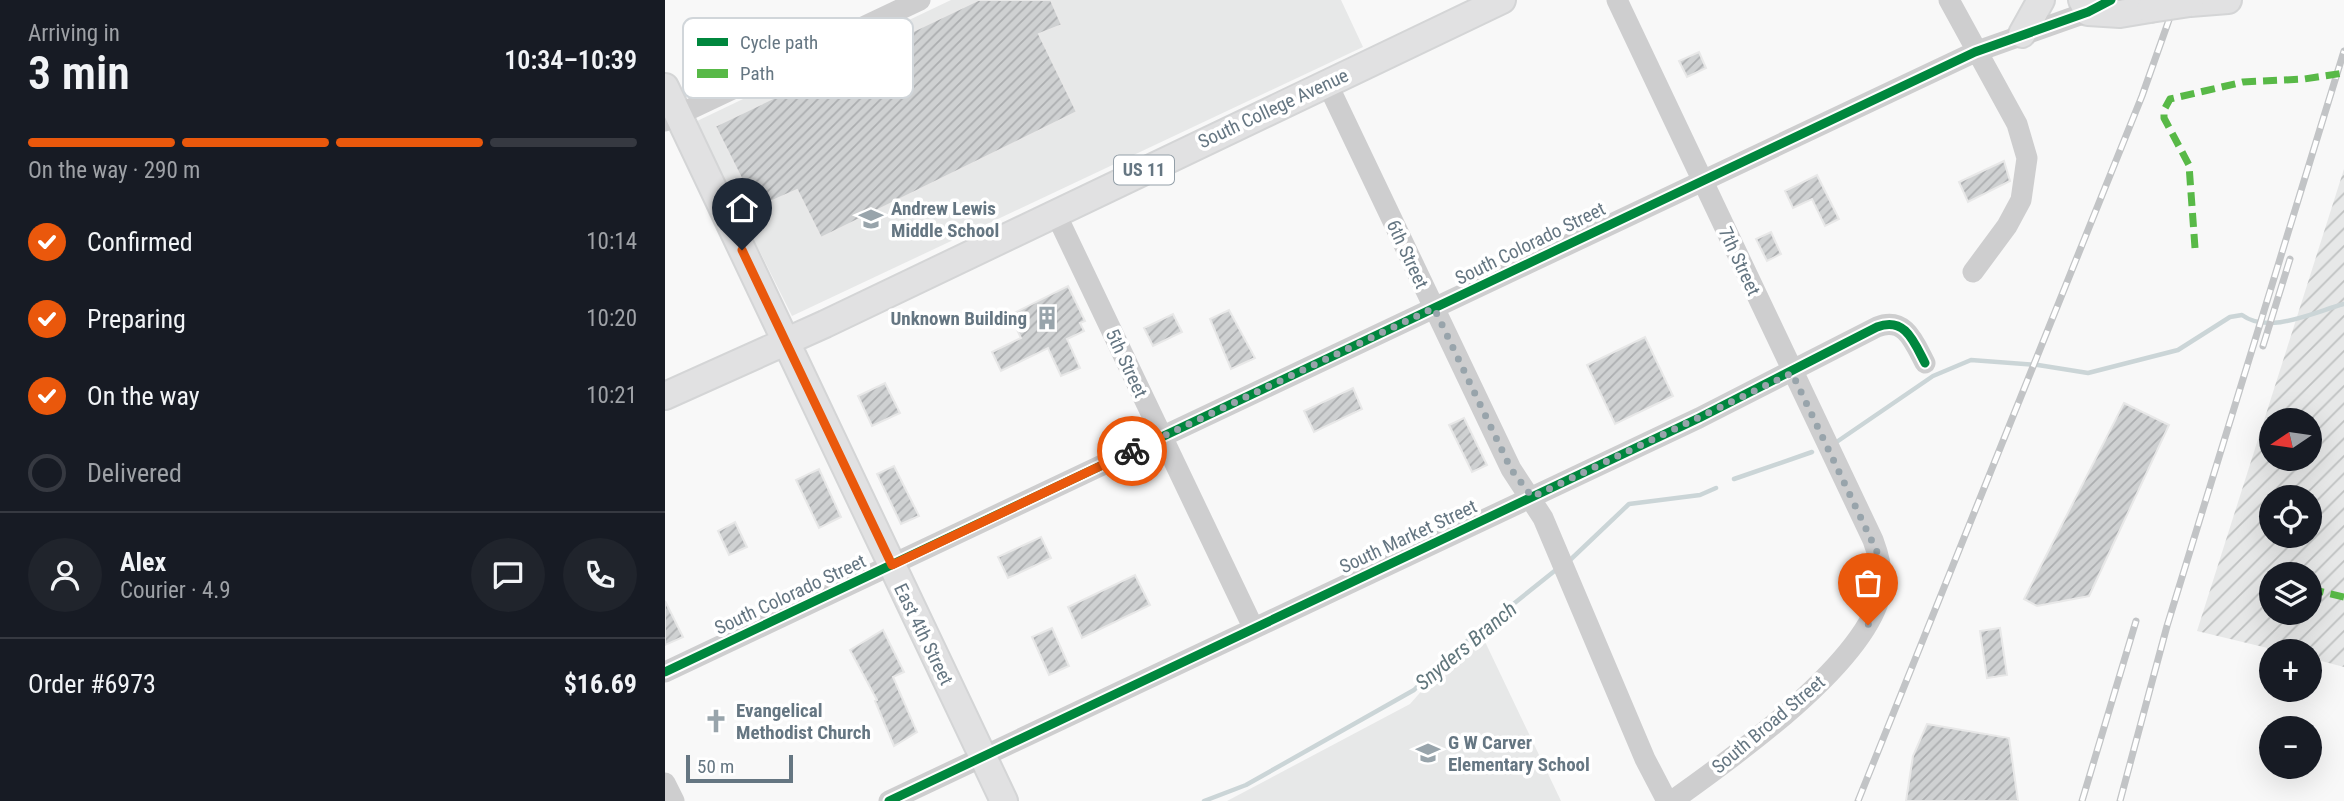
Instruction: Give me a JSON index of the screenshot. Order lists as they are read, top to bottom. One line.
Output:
{"streets":{"main road":["South College Avenue","US 11","South Colorado Street","East 4th Street"],"street":["6th Street","7th Street","5th Street","South Market Street","South Broad Street"]},"crossings":[["South College Avenue","6th Street"],["South College Avenue","5th Street"],["South College Avenue","East 4th Street"],["South Colorado Street","6th Street"],["South Colorado Street","7th Street"],["South Colorado Street","5th Street"],["South Colorado Street","East 4th Street"],["6th Street","South Market Street"],["6th Street","South Broad Street"],["7th Street","South Market Street"],["7th Street","South Broad Street"],["5th Street","South Market Street"],["South Market Street","East 4th Street"]],"water":["Snyders Branch"],"places":{"school or university":["Andrew Lewis Middle School","G W Carver Elementary School"],"building":["Unknown Building"],"church":["Evangelical Methodist Church"]},"legend":["Cycle path","Path"],"scale_bar":"50 m","north":"left","page":{"heading":["3 min","Arriving in","10:34–10:39"],"panel":["Alex","Courier · 4.9","Order #6973","$16.69"],"bar":"On the way · 290 m","list":[["Confirmed","10:14"],["Preparing","10:20"],["On the way","10:21"],"Delivered"],"map_buttons":["+","−"],"scale":"50 m"}}
